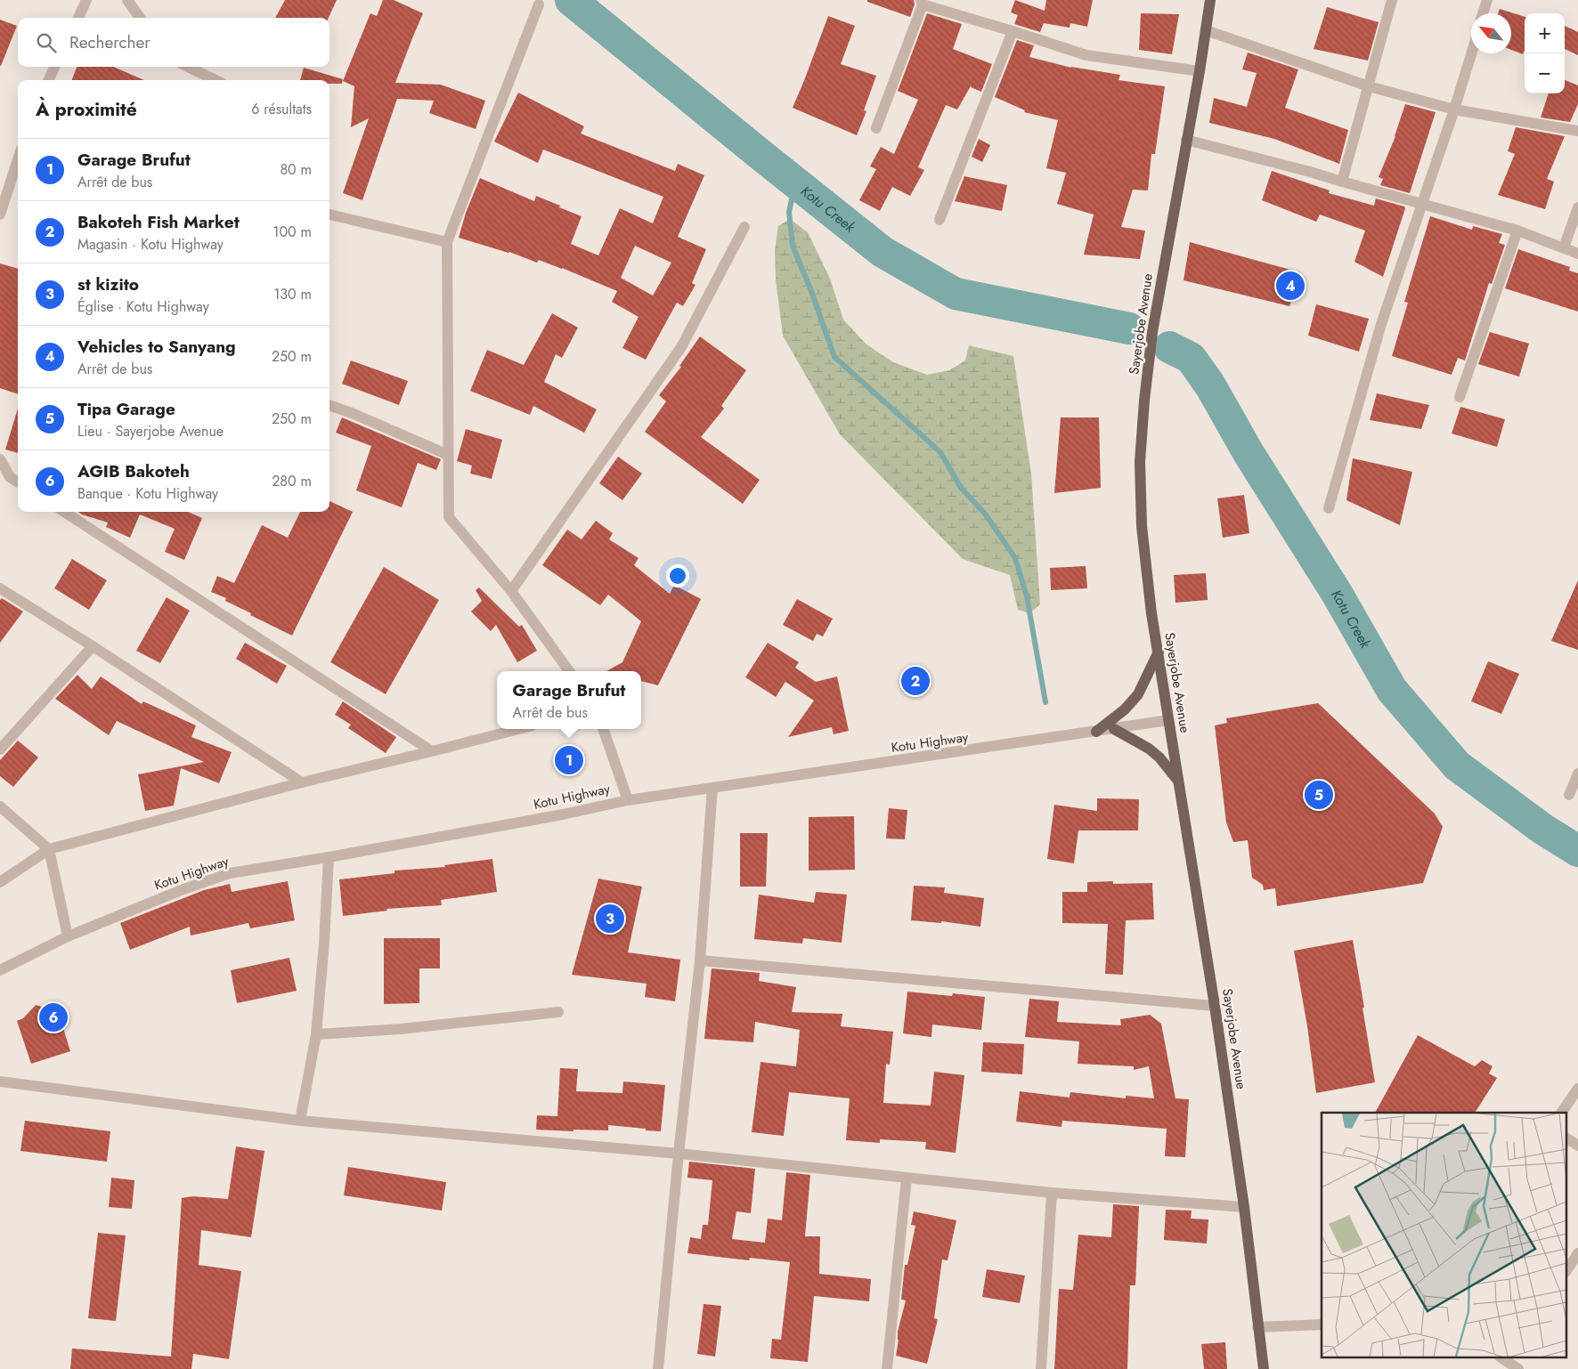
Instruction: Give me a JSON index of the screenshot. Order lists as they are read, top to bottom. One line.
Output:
{"streets":{"main road":["Sayerjobe Avenue"],"street":["Kotu Highway"]},"crossings":[["Sayerjobe Avenue","Kotu Highway"]],"water":["Kotu Creek"],"north":"top left","page":{"map_buttons":["+","−"],"search":"Rechercher","heading":["À proximité","6 résultats"],"list":[{"mark":"1","name":"Garage Brufut","note":"Arrêt de bus","value":"80 m"},{"mark":"2","name":"Bakoteh Fish Market","note":"Magasin · Kotu Highway","value":"100 m"},{"mark":"3","name":"st kizito","note":"Église · Kotu Highway","value":"130 m"},{"mark":"4","name":"Vehicles to Sanyang","note":"Arrêt de bus","value":"250 m"},{"mark":"5","name":"Tipa Garage","note":"Lieu · Sayerjobe Avenue","value":"250 m"},{"mark":"6","name":"AGIB Bakoteh","note":"Banque · Kotu Highway","value":"280 m"}],"pins":["4","2","1","5","3","6"],"popup":["Garage Brufut","Arrêt de bus"]}}
